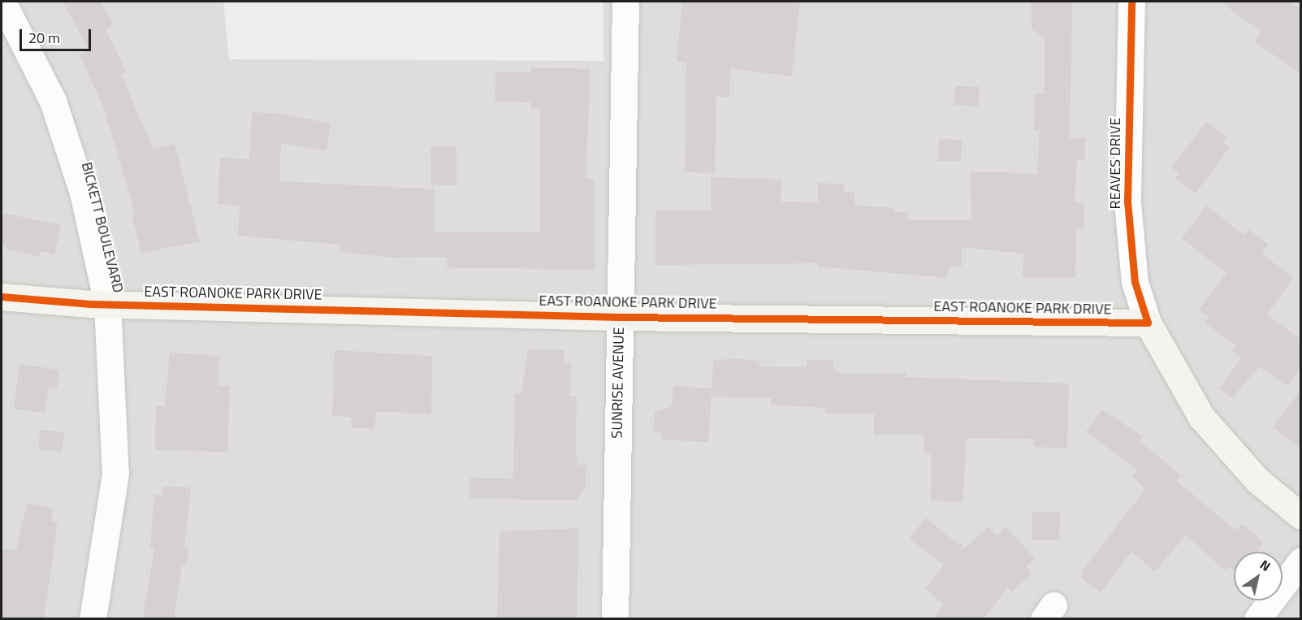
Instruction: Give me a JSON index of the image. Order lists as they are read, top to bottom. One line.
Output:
{"streets":{"street":["REAVES DRIVE","BICKETT BOULEVARD","EAST ROANOKE PARK DRIVE","SUNRISE AVENUE"]},"crossings":[["REAVES DRIVE","EAST ROANOKE PARK DRIVE"],["BICKETT BOULEVARD","EAST ROANOKE PARK DRIVE"],["EAST ROANOKE PARK DRIVE","SUNRISE AVENUE"]],"scale_bar":"20 m","north":"top right"}
